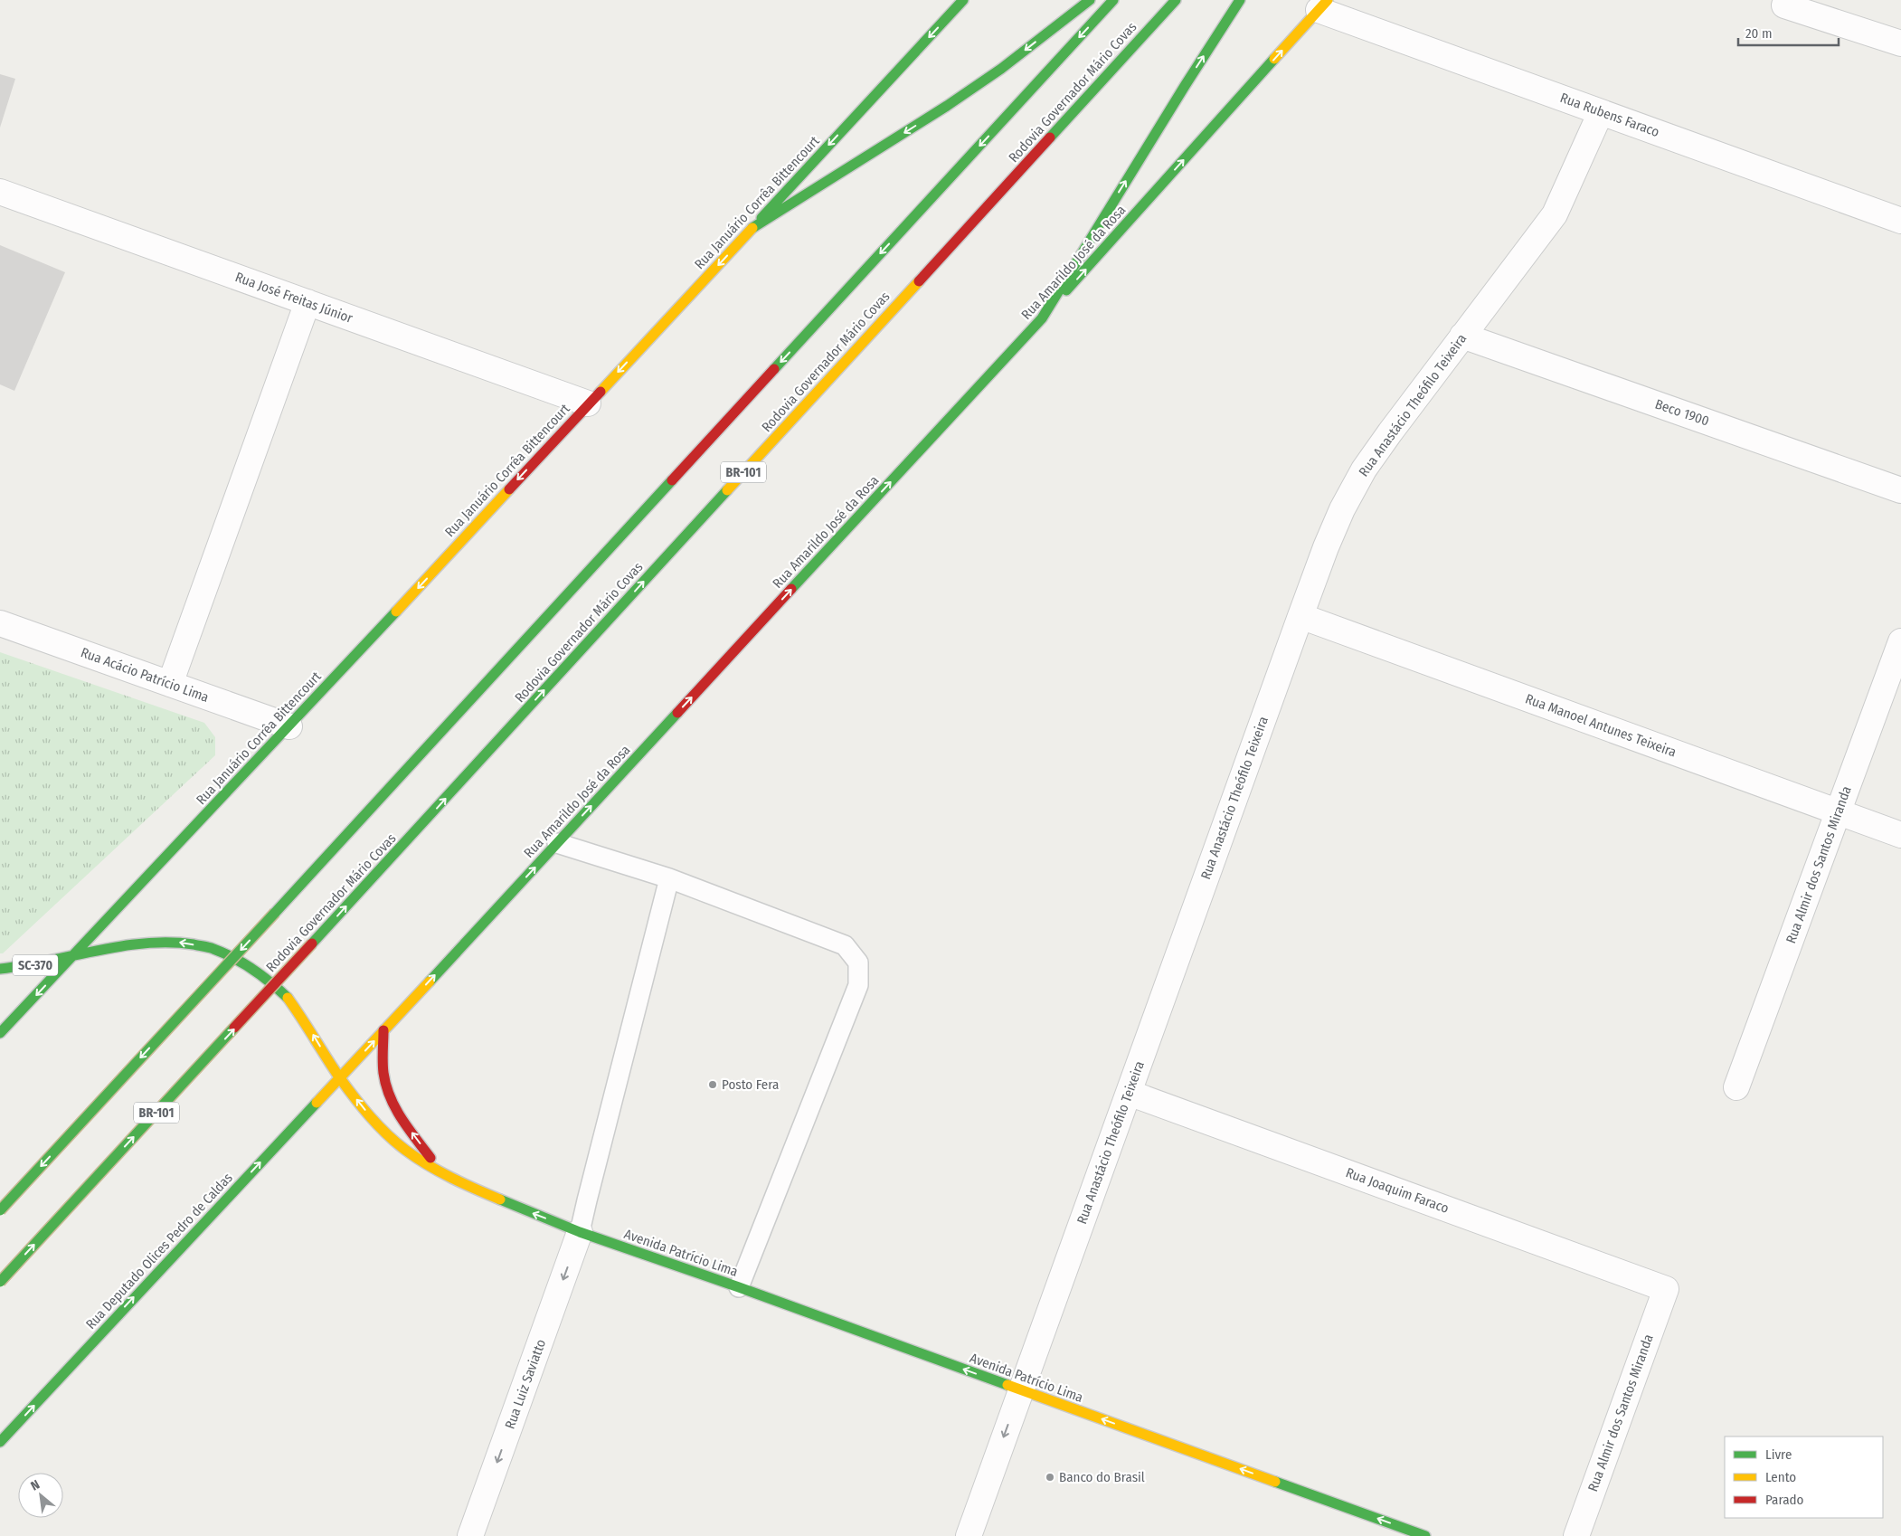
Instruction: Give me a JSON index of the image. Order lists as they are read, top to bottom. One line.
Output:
{"streets":{"main road":["Rodovia Governador Mário Covas","Rua Januário Corrêa Bittencourt","Rua Amarildo José da Rosa","BR-101","SC-370","Rua Deputado Olices Pedro de Caldas","Avenida Patrício Lima"],"street":["Rua Rubens Faraco","Rua José Freitas Júnior","Rua Anastácio Theófilo Teixeira","Beco 1900","Rua Acácio Patrício Lima","Rua Manoel Antunes Teixeira","Rua Almir dos Santos Miranda","Rua Joaquim Faraco","Rua Luiz Saviatto"]},"crossings":[["Rua Rubens Faraco","Rua Amarildo José da Rosa"],["Rua Rubens Faraco","Rua Anastácio Theófilo Teixeira"],["Rua Januário Corrêa Bittencourt","Rua José Freitas Júnior"],["Rua Januário Corrêa Bittencourt","Rua Acácio Patrício Lima"],["Rua Januário Corrêa Bittencourt","Avenida Patrício Lima"],["Rua Amarildo José da Rosa","Rua Deputado Olices Pedro de Caldas"],["Rua Amarildo José da Rosa","Avenida Patrício Lima"],["Rua Anastácio Theófilo Teixeira","Beco 1900"],["Rua Anastácio Theófilo Teixeira","Rua Manoel Antunes Teixeira"],["Rua Anastácio Theófilo Teixeira","Rua Joaquim Faraco"],["Rua Anastácio Theófilo Teixeira","Avenida Patrício Lima"],["Rua Manoel Antunes Teixeira","Rua Almir dos Santos Miranda"],["Rua Almir dos Santos Miranda","Rua Joaquim Faraco"],["Rua Deputado Olices Pedro de Caldas","Avenida Patrício Lima"],["Avenida Patrício Lima","Rua Luiz Saviatto"]],"one_way":["Rua Januário Corrêa Bittencourt","Rua Amarildo José da Rosa","Rua Deputado Olices Pedro de Caldas","Avenida Patrício Lima","Rua Luiz Saviatto"],"places":["Posto Fera","Banco do Brasil"],"legend":["Livre","Lento","Parado"],"scale_bar":"20 m","north":"top left"}
